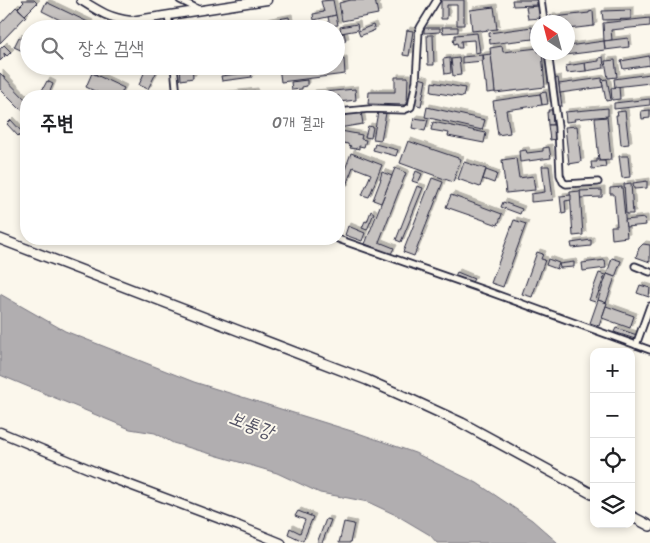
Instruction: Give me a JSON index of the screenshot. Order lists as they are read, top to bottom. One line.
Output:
{"water":["보통강"],"north":"top left","page":{"search":"장소 검색","heading":["주변","0개 결과"],"map_buttons":["+","−"]}}
